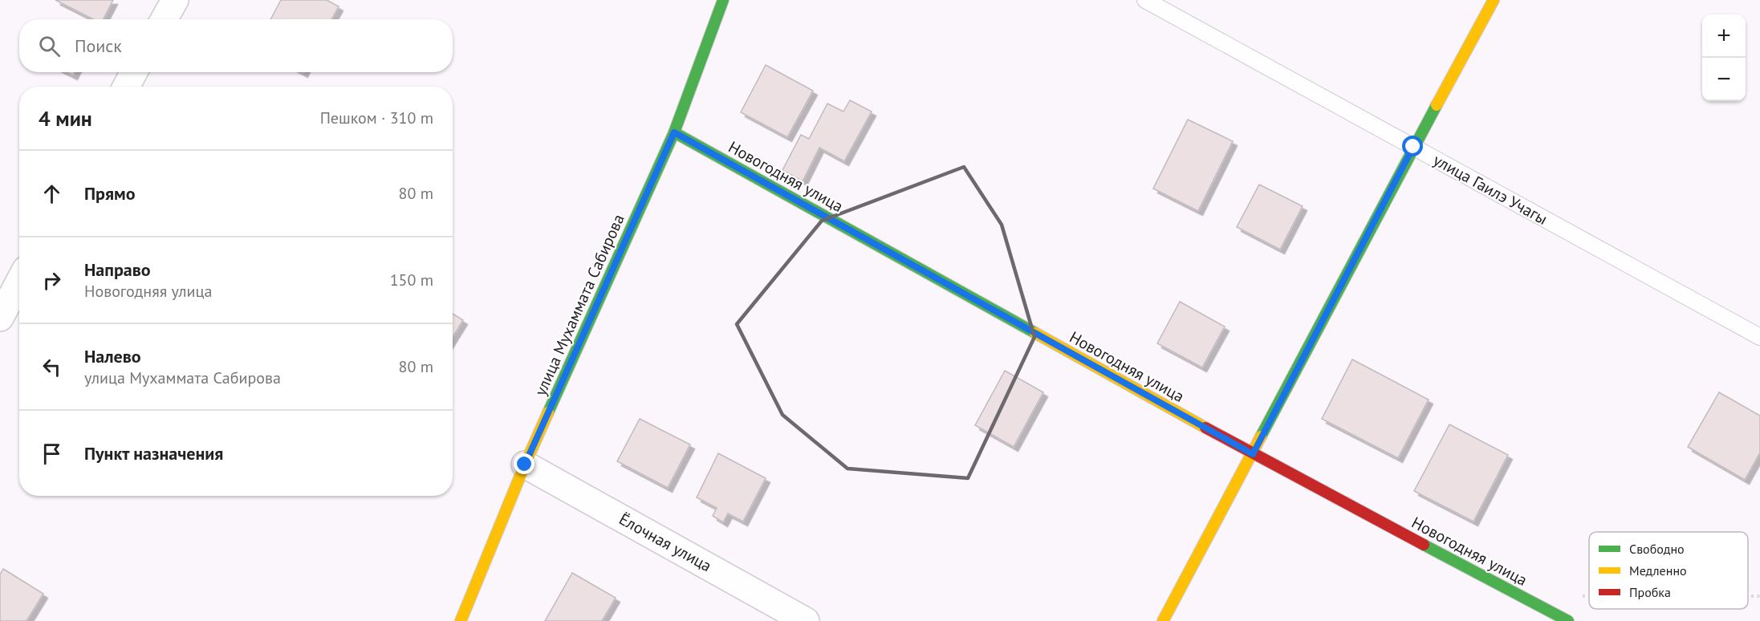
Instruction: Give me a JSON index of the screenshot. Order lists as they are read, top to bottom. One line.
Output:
{"streets":{"street":["Новогодняя улица","улица Мухаммата Сабирова","Ёлочная улица"],"lane":["улица Гаилэ Учагы"]},"crossings":[["Новогодняя улица","улица Мухаммата Сабирова"],["улица Мухаммата Сабирова","Ёлочная улица"]],"legend":["Свободно","Медленно","Пробка"],"page":{"map_buttons":["+","−"],"search":"Поиск","heading":["4 мин","Пешком · 310 m"],"list":[["Прямо","80 m"],["Направо","Новогодняя улица","150 m"],["Налево","улица Мухаммата Сабирова","80 m"],"Пункт назначения"]}}
